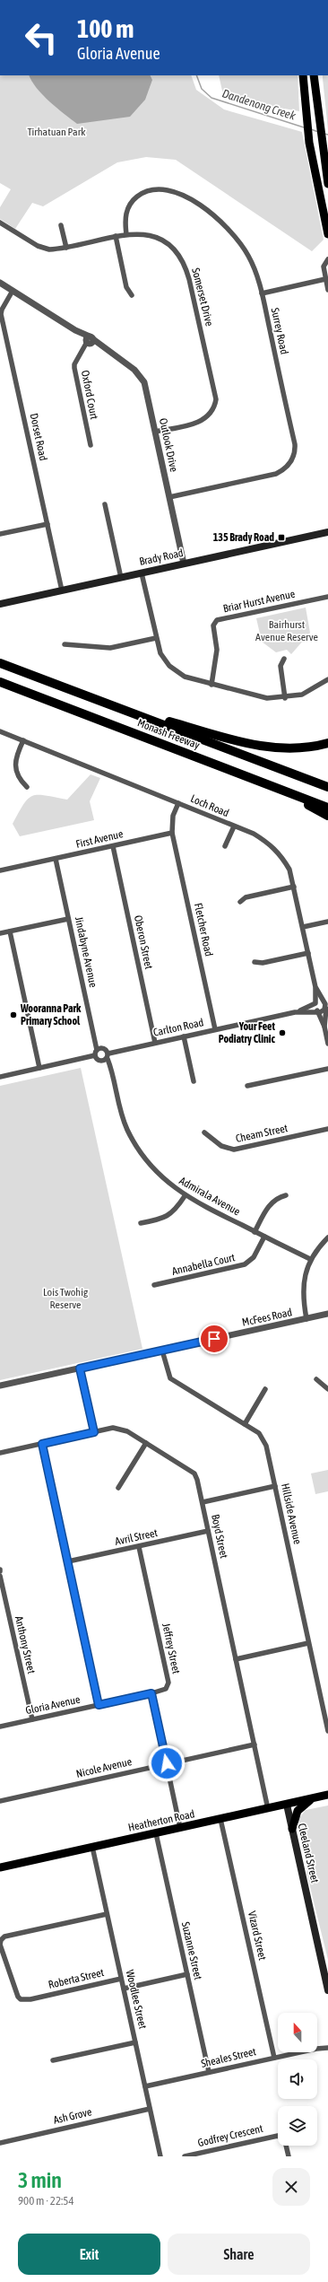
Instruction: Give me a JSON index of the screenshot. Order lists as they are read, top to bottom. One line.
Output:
{"streets":{"highway":["Monash Freeway"],"main road":["Brady Road","Heatherton Road","Cleeland Street"],"street":["Somerset Drive","Surrey Road","Oxford Court","Dorset Road","Outlook Drive","Briar Hurst Avenue","Loch Road","First Avenue","Fletcher Road","Oberon Street","Jindabyne Avenue","Carlton Road","Cheam Street","Admirala Avenue","Annabella Court","McFees Road","Hillside Avenue","Boyd Street","Avril Street","Anthony Street","Jeffrey Street","Gloria Avenue","Nicole Avenue","Vizard Street","Suzanne Street","Roberta Street","Woodlee Street","Sheales Street","Ash Grove","Godfrey Crescent"]},"crossings":[["Somerset Drive","Surrey Road"],["Somerset Drive","Outlook Drive"],["Surrey Road","Outlook Drive"],["Oxford Court","Outlook Drive"],["Dorset Road","Outlook Drive"],["Dorset Road","Brady Road"],["Outlook Drive","Brady Road"],["Loch Road","Carlton Road"],["First Avenue","Fletcher Road"],["First Avenue","Oberon Street"],["First Avenue","Jindabyne Avenue"],["Fletcher Road","Carlton Road"],["Oberon Street","Carlton Road"],["Carlton Road","Admirala Avenue"],["Admirala Avenue","Annabella Court"],["McFees Road","Hillside Avenue"],["Boyd Street","Avril Street"],["Boyd Street","Nicole Avenue"],["Boyd Street","Heatherton Road"],["Avril Street","Jeffrey Street"],["Anthony Street","Gloria Avenue"],["Jeffrey Street","Gloria Avenue"],["Heatherton Road","Cleeland Street"],["Heatherton Road","Vizard Street"],["Heatherton Road","Suzanne Street"],["Heatherton Road","Woodlee Street"],["Vizard Street","Sheales Street"],["Suzanne Street","Sheales Street"],["Roberta Street","Woodlee Street"],["Woodlee Street","Sheales Street"],["Woodlee Street","Ash Grove"]],"water":["Dandenong Creek"],"parks":["Tirhatuan Park","Bairhurst Avenue Reserve","Lois Twohig Reserve"],"places":{"transit":["135 Brady Road"],"other":["Wooranna Park Primary School","Your Feet Podiatry Clinic"]},"north":"top","page":{"turn":["100 m","Gloria Avenue"],"heading":["3 min","900 m · 22:54"],"buttons":["Exit","Share"]}}
